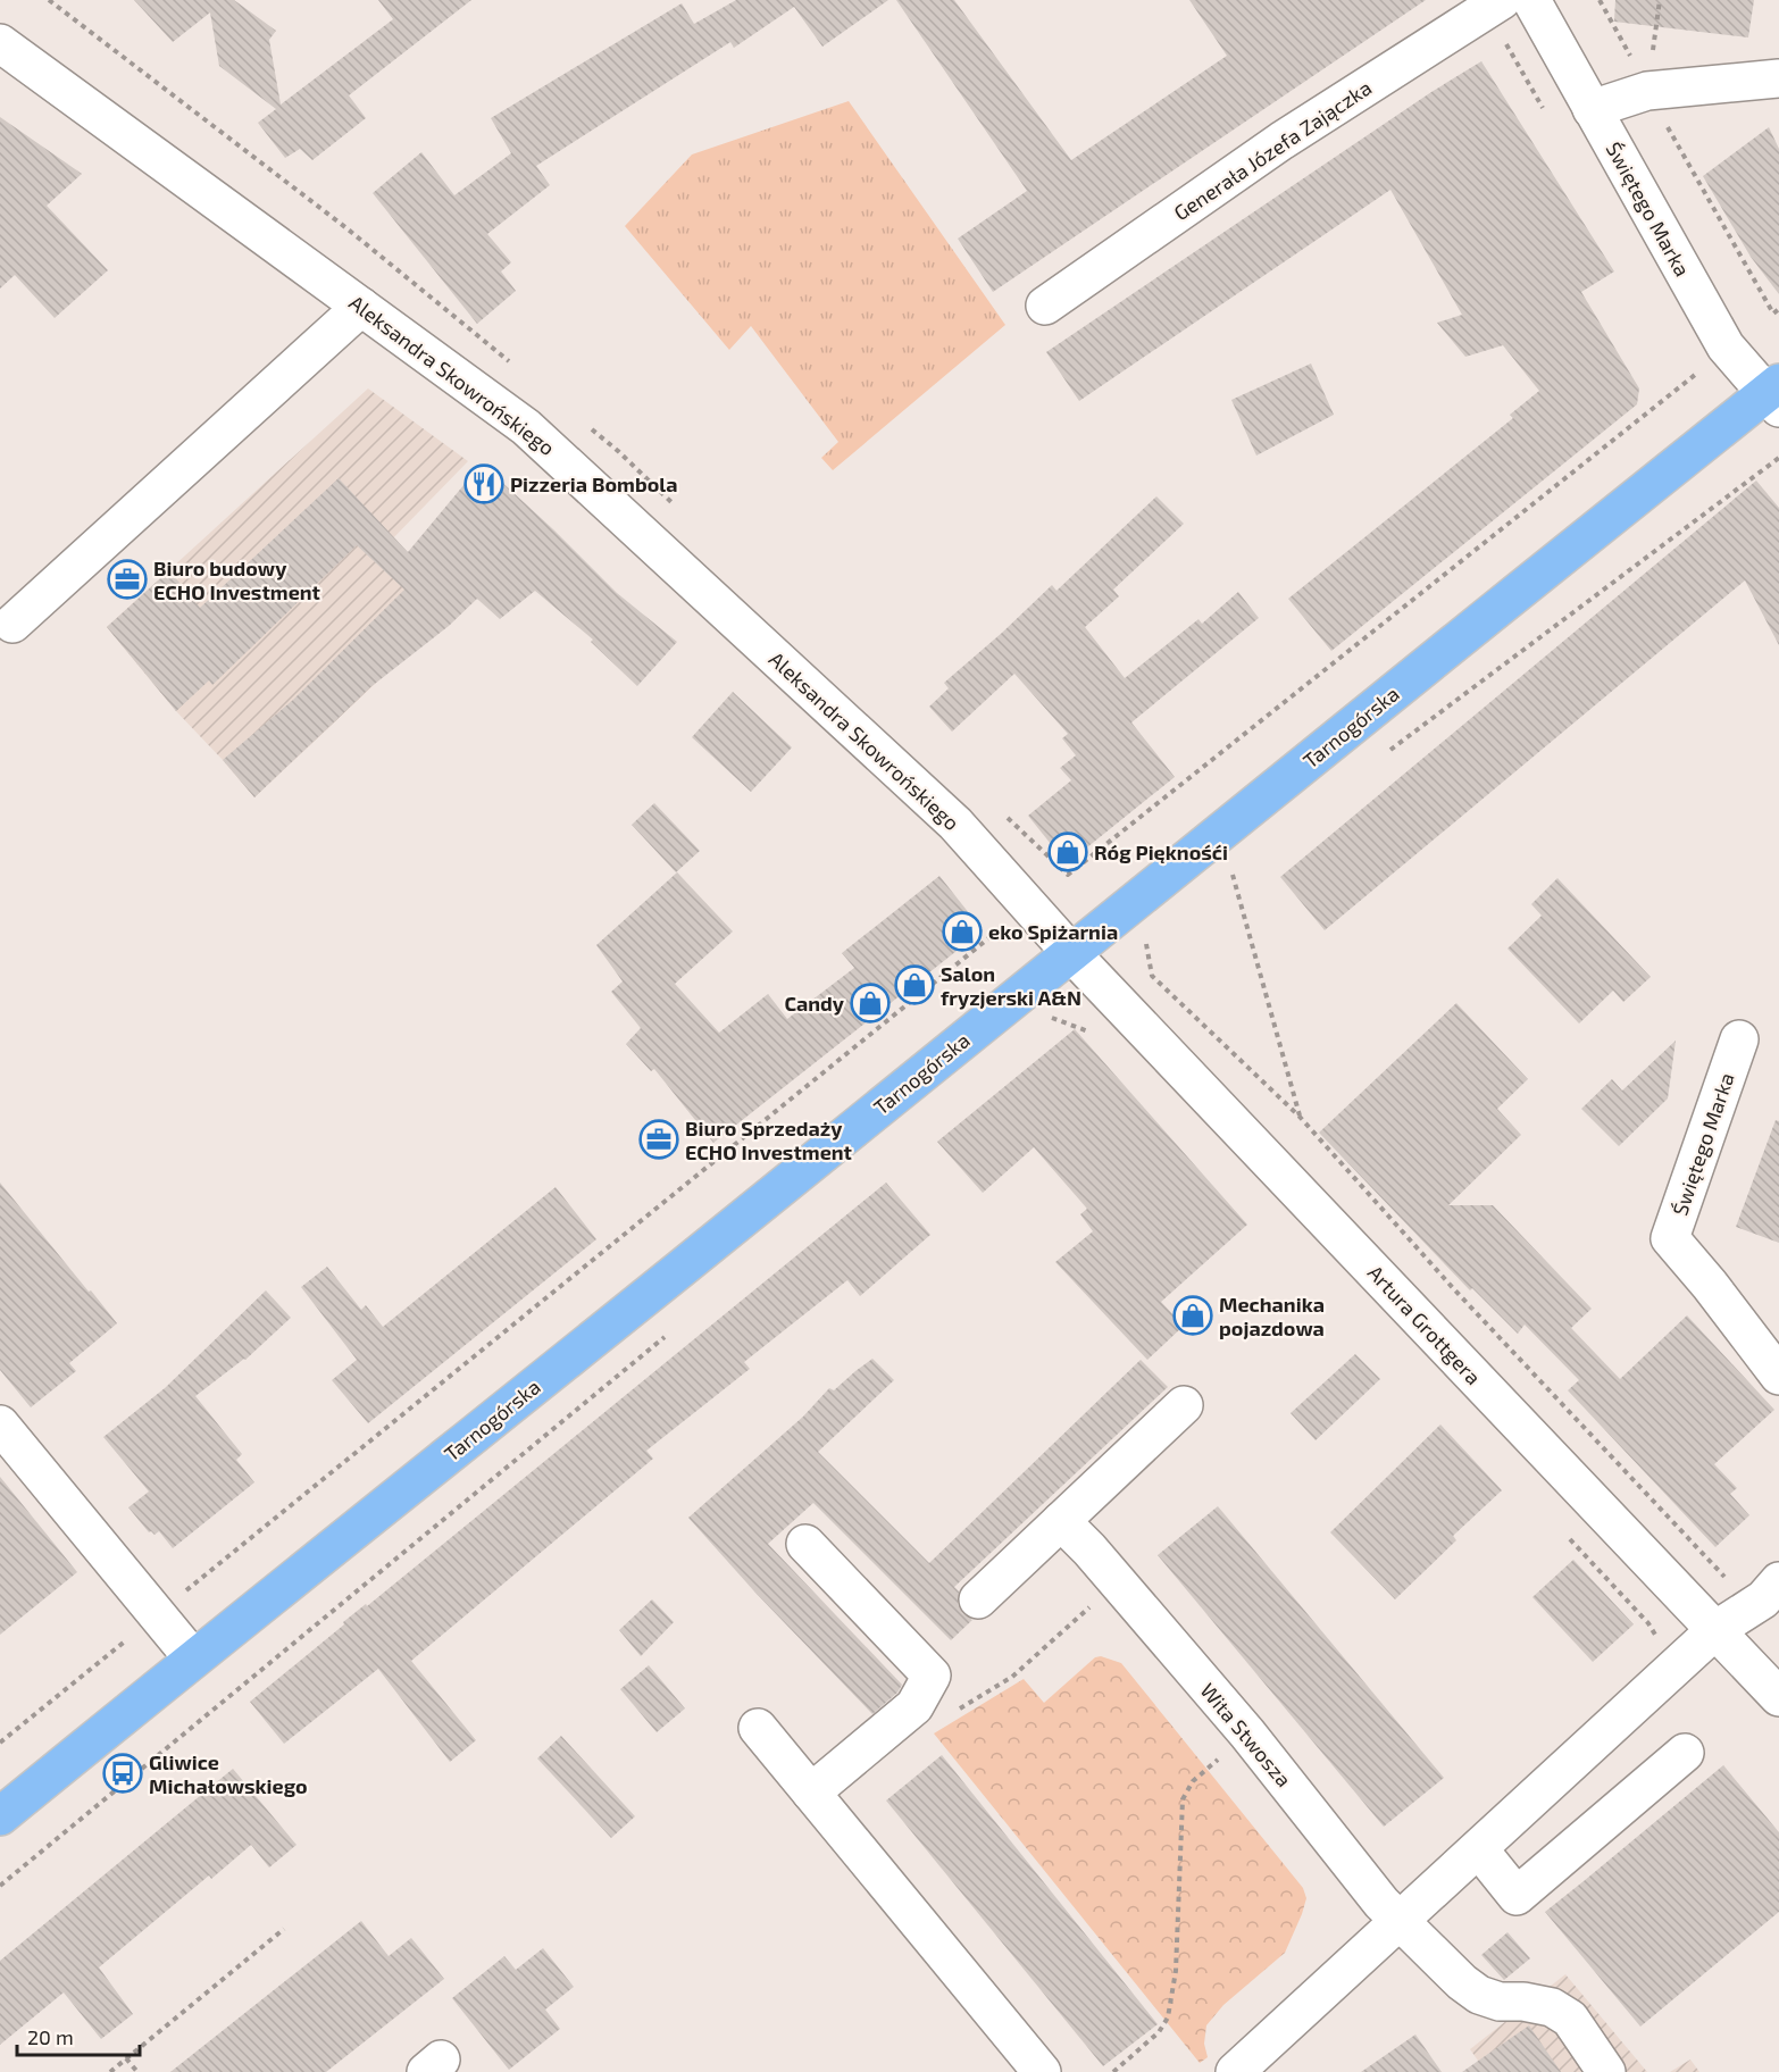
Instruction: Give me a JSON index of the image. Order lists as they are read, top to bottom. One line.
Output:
{"streets":{"main road":["Tarnogórska"],"street":["Generała Józefa Zajączka","Świętego Marka","Aleksandra Skowrońskiego","Artura Grottgera","Wita Stwosza"]},"crossings":[["Świętego Marka","Tarnogórska"],["Aleksandra Skowrońskiego","Tarnogórska"],["Aleksandra Skowrońskiego","Artura Grottgera"],["Tarnogórska","Artura Grottgera"]],"places":{"restaurant":["Pizzeria Bombola"],"office":["Biuro budowy ECHO Investment","Biuro Sprzedaży ECHO Investment"],"shop":["Róg Pięknośći","eko Spiżarnia","Salon fryzjerski A&N","Candy","Mechanika pojazdowa"],"bus stop":["Gliwice Michałowskiego"]},"scale_bar":"20 m"}
